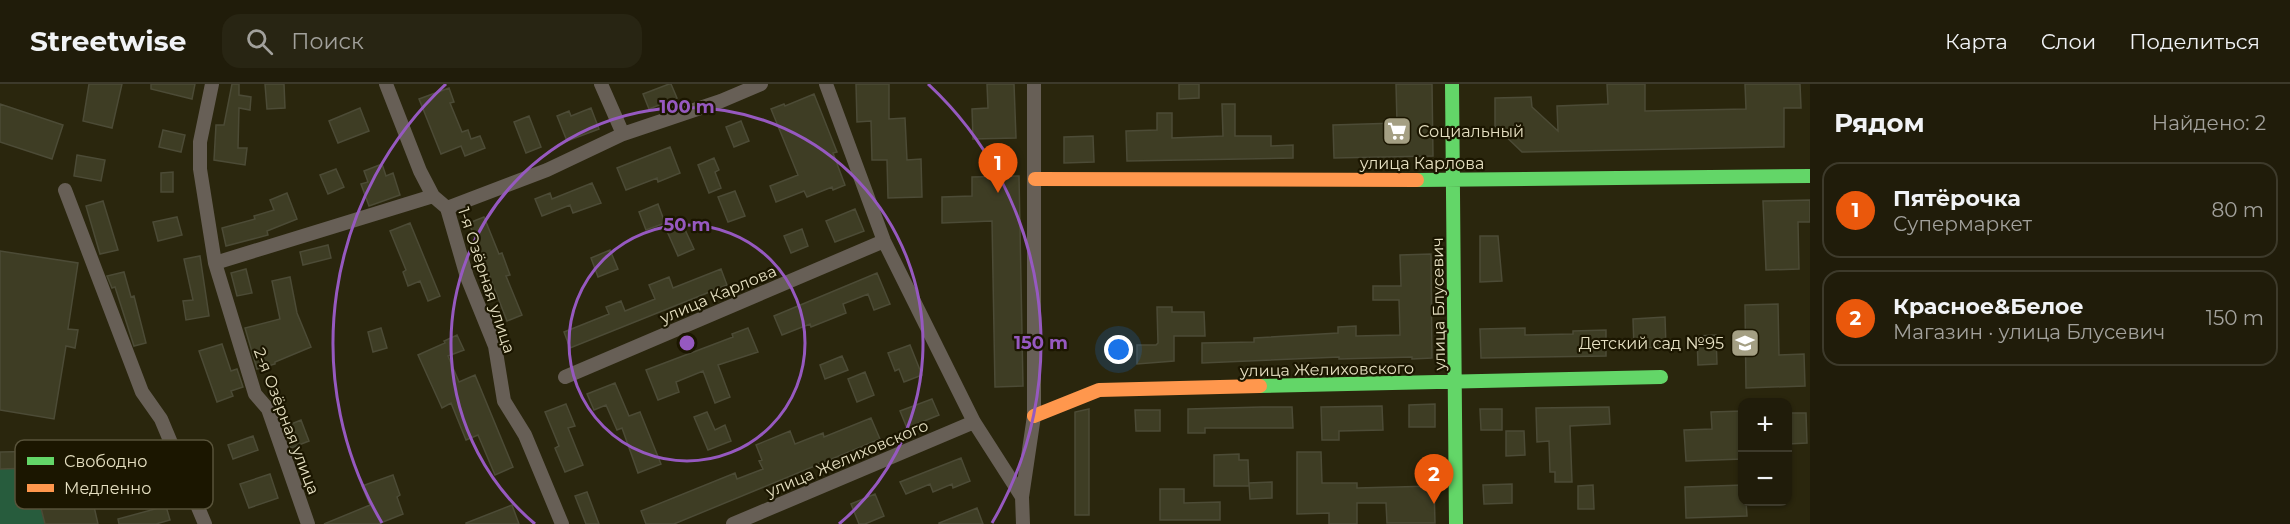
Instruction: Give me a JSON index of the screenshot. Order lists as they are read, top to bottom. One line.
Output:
{"streets":{"street":["улица Карлова","1-я Озёрная улица","улица Блусевич","улица Желиховского","2-я Озёрная улица"]},"crossings":[["улица Карлова","улица Блусевич"],["улица Блусевич","улица Желиховского"]],"places":{"supermarket":["Социальный"],"school or university":["Детский сад №95"]},"legend":["Свободно","Медленно"],"page":{"header":"Streetwise","search":"Поиск","nav":["Карта","Слои","Поделиться"],"heading":["Рядом","Найдено: 2"],"pins":["1","2"],"list":[{"mark":"1","name":"Пятёрочка","note":"Супермаркет","value":"80 m"},{"mark":"2","name":"Красное&Белое","note":"Магазин · улица Блусевич","value":"150 m"}],"map_buttons":["+","−"]},"rings":["100 m","50 m","150 m"]}
